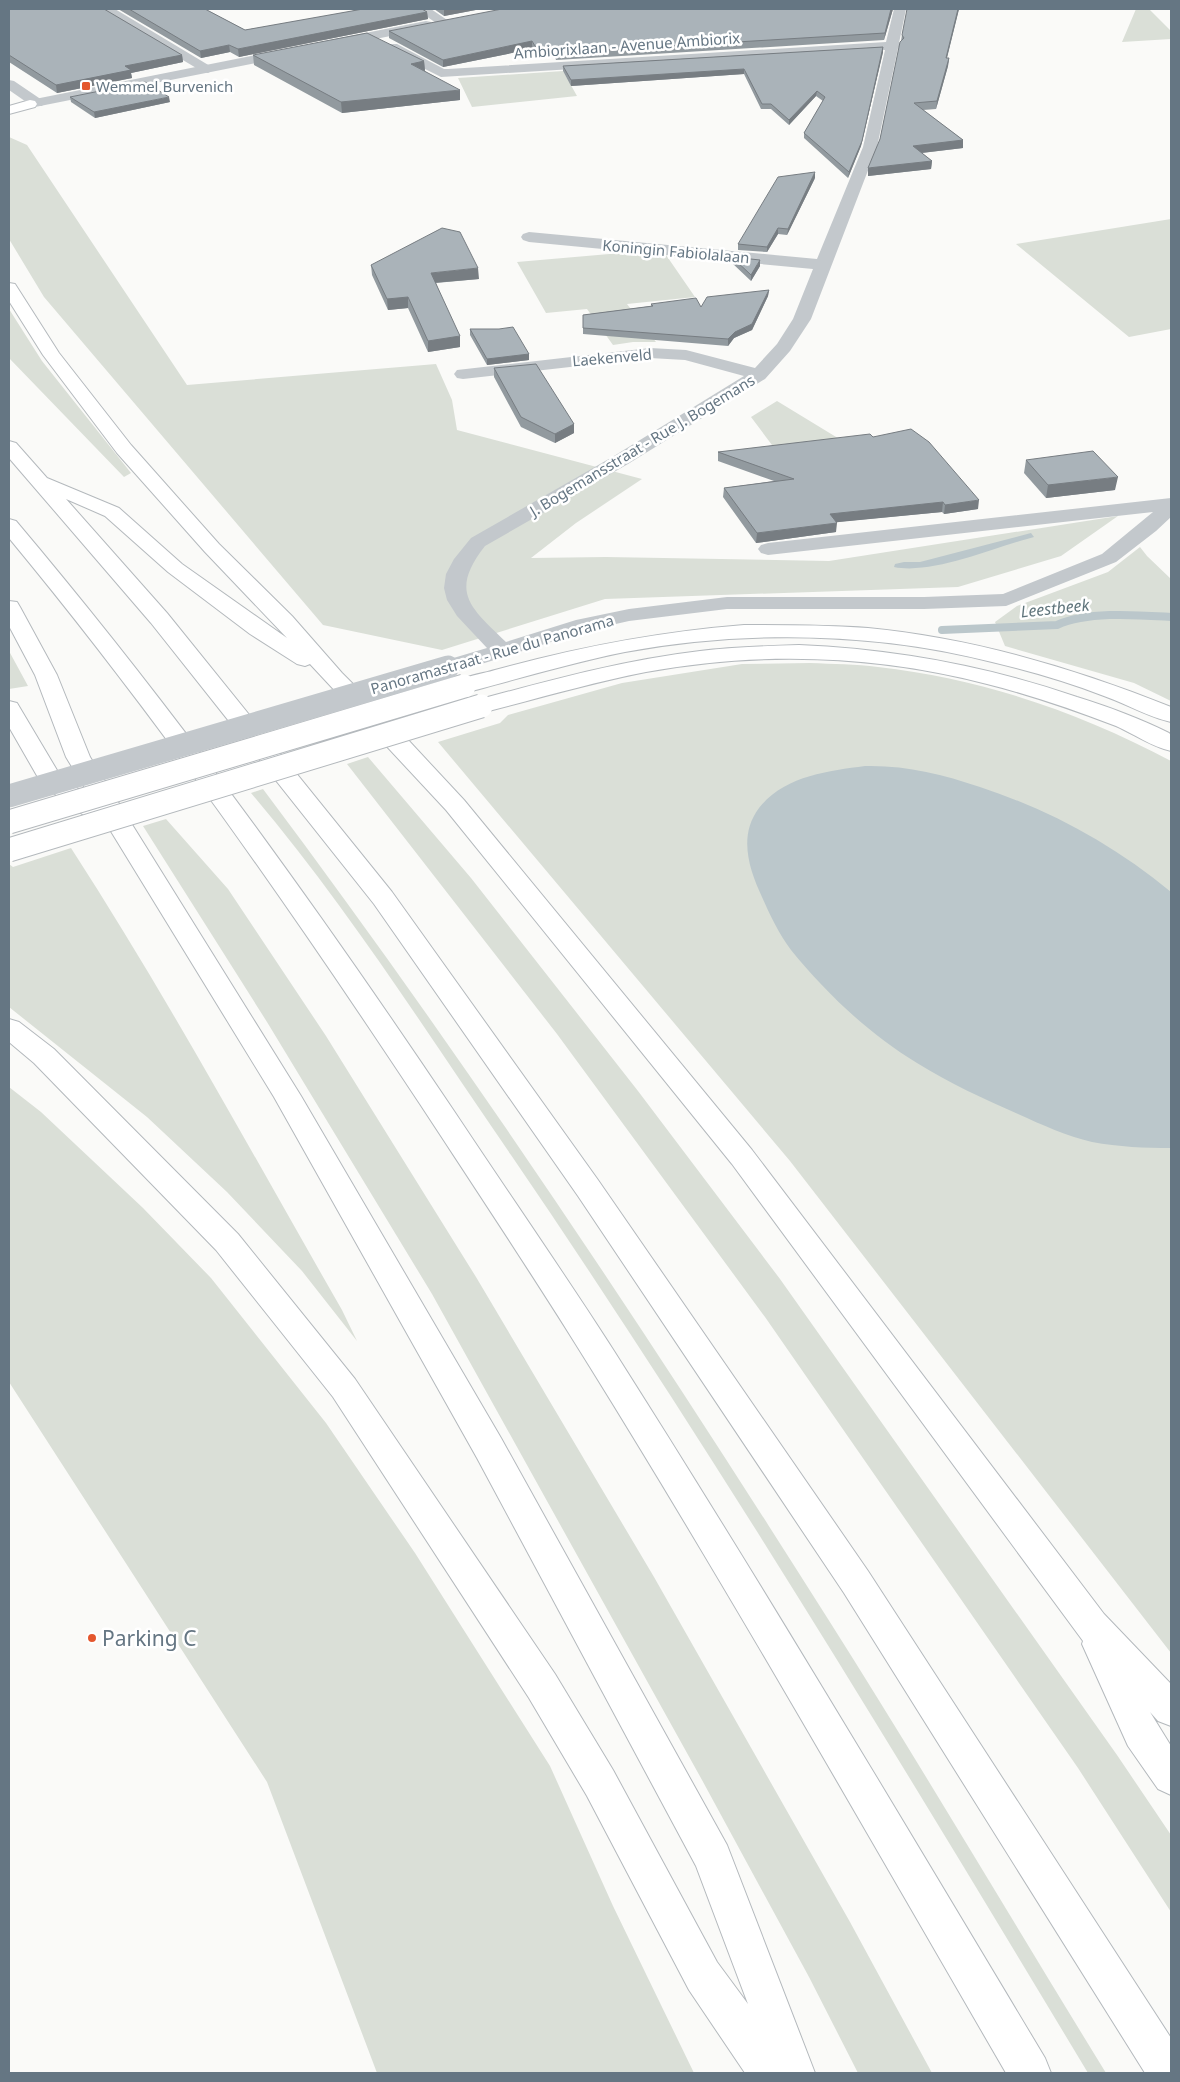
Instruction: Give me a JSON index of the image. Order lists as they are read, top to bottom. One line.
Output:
{"streets":{"street":["Ambiorixlaan - Avenue Ambiorix","Koningin Fabiolalaan","Laekenveld","J. Bogemansstraat - Rue J. Bogemans","Panoramastraat - Rue du Panorama"]},"crossings":[["Ambiorixlaan - Avenue Ambiorix","J. Bogemansstraat - Rue J. Bogemans"],["Koningin Fabiolalaan","J. Bogemansstraat - Rue J. Bogemans"],["Laekenveld","J. Bogemansstraat - Rue J. Bogemans"],["J. Bogemansstraat - Rue J. Bogemans","Panoramastraat - Rue du Panorama"]],"water":["Leestbeek"],"places":{"transit":["Wemmel Burvenich"],"other":["Parking C"]}}
